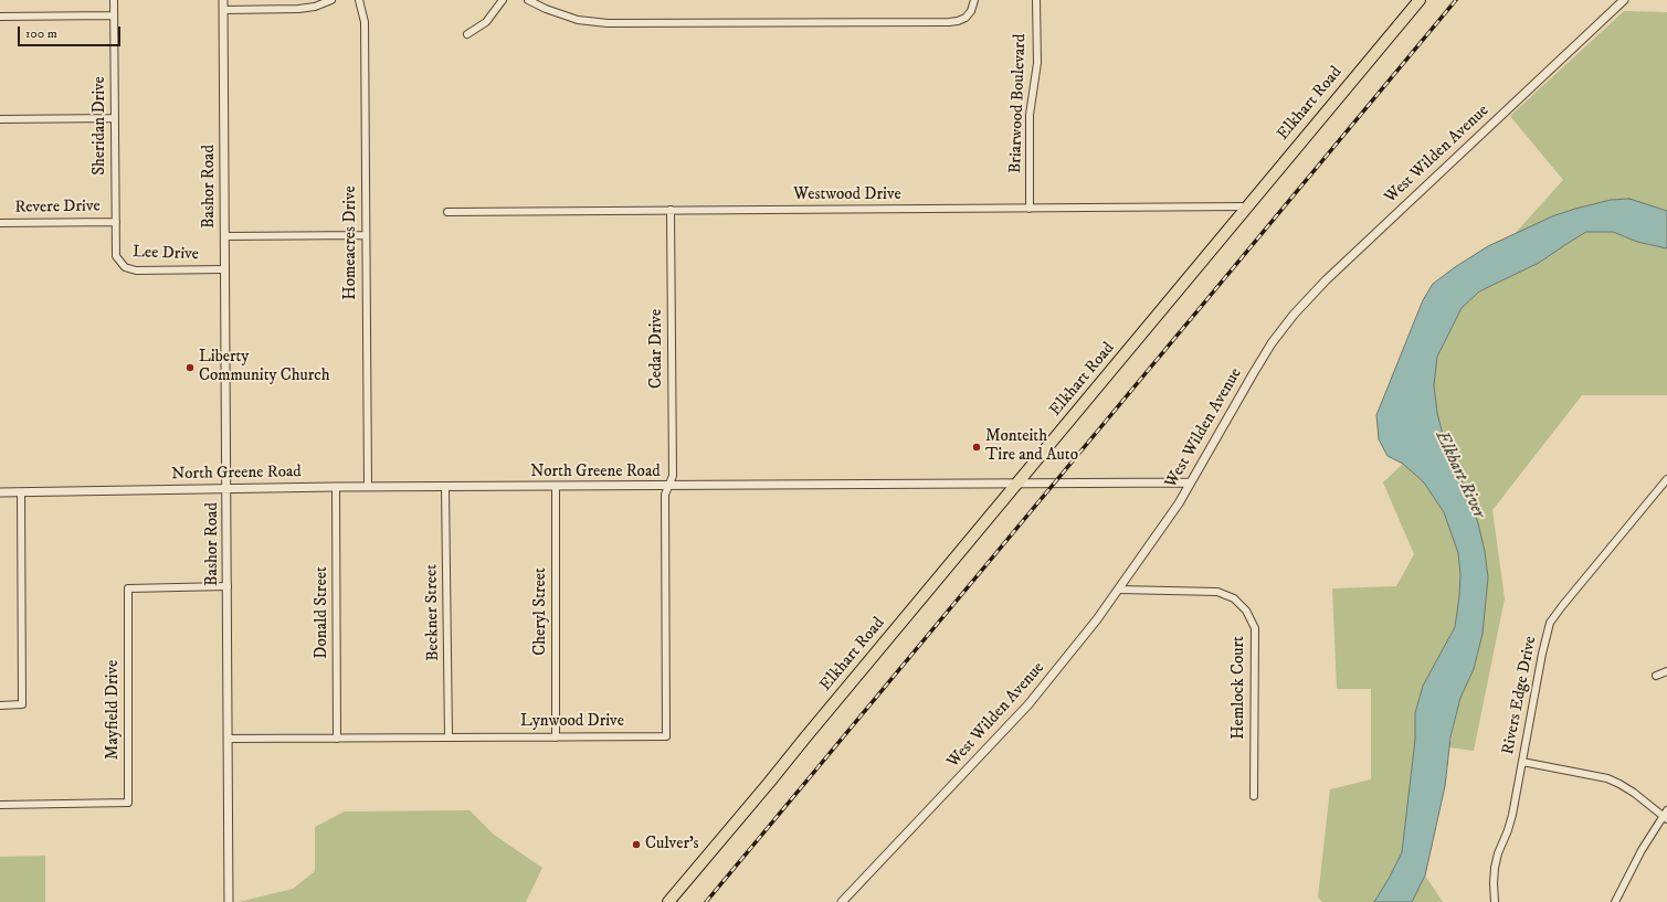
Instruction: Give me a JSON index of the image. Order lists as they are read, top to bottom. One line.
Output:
{"streets":{"highway":["Elkhart Road"],"street":["Briarwood Boulevard","Sheridan Drive","West Wilden Avenue","Bashor Road","Westwood Drive","Revere Drive","Homeacres Drive","Lee Drive","Cedar Drive","North Greene Road","Cheryl Street","Donald Street","Beckner Street","Hemlock Court","Rivers Edge Drive","Mayfield Drive","Lynwood Drive"]},"crossings":[["Briarwood Boulevard","Westwood Drive"],["Elkhart Road","Westwood Drive"],["Elkhart Road","North Greene Road"],["Sheridan Drive","Revere Drive"],["Sheridan Drive","Lee Drive"],["West Wilden Avenue","North Greene Road"],["West Wilden Avenue","Hemlock Court"],["Bashor Road","Lee Drive"],["Bashor Road","North Greene Road"],["Bashor Road","Mayfield Drive"],["Bashor Road","Lynwood Drive"],["Westwood Drive","Cedar Drive"],["Homeacres Drive","North Greene Road"],["Cedar Drive","North Greene Road"],["Cedar Drive","Lynwood Drive"],["North Greene Road","Cheryl Street"],["North Greene Road","Donald Street"],["North Greene Road","Beckner Street"],["North Greene Road","Lynwood Drive"],["Cheryl Street","Lynwood Drive"],["Donald Street","Lynwood Drive"],["Beckner Street","Lynwood Drive"]],"water":["Elkhart River"],"places":["Liberty Community Church","Monteith Tire and Auto","Culver's"],"scale_bar":"100 m"}
